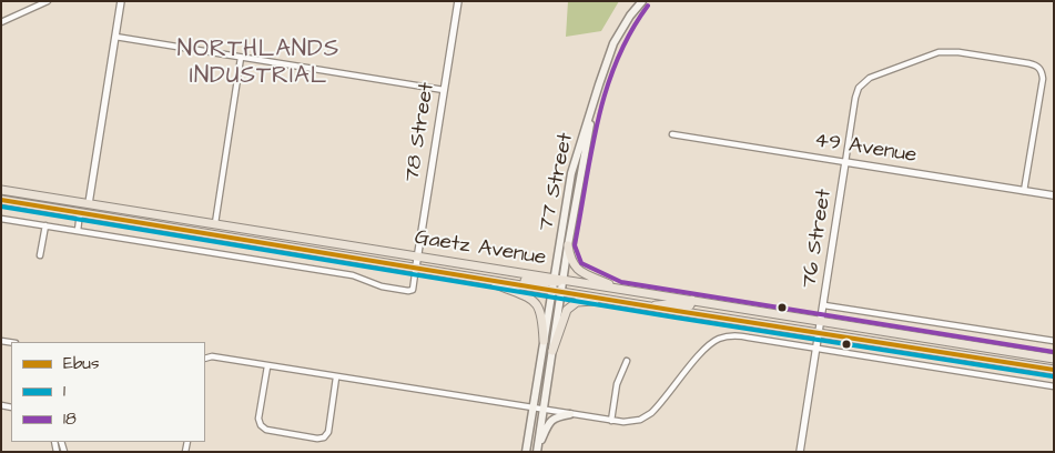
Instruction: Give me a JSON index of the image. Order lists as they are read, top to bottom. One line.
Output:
{"streets":{"main road":["77 Street","Gaetz Avenue"],"street":["78 Street","49 Avenue","76 Street"]},"crossings":[["78 Street","Gaetz Avenue"],["49 Avenue","76 Street"],["77 Street","Gaetz Avenue"],["76 Street","Gaetz Avenue"]],"districts":["NORTHLANDS INDUSTRIAL"],"lines":["transit line 18","transit line Ebus","transit line 1"],"legend":["Ebus","1","18"]}
